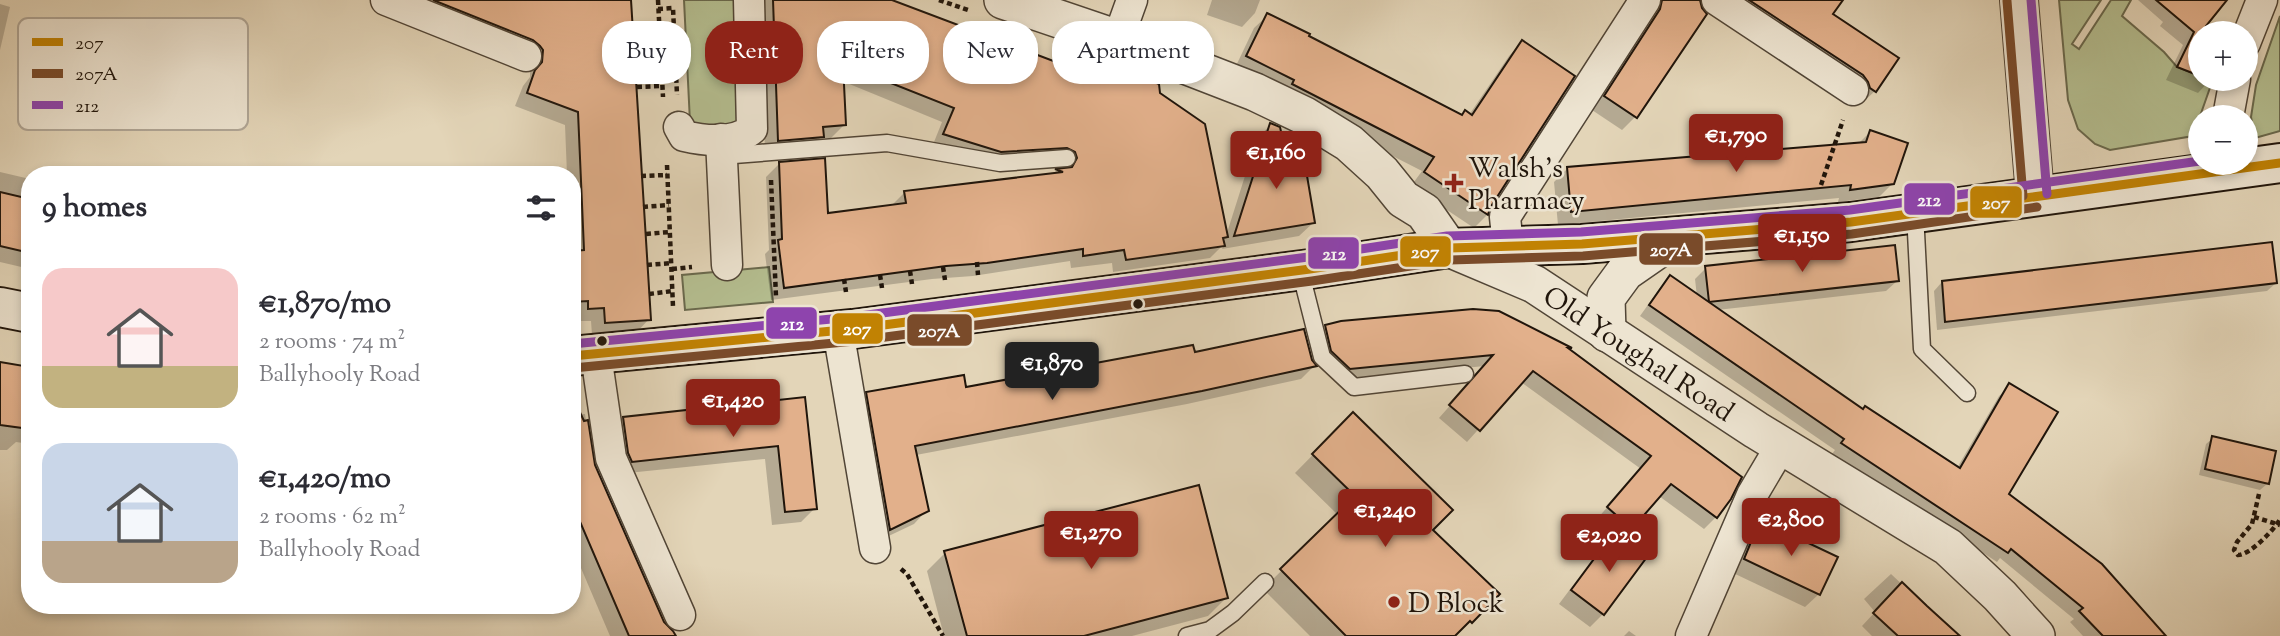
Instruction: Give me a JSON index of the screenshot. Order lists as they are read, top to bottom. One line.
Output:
{"streets":{"street":["Old Youghal Road"]},"places":{"health":["Walsh's Pharmacy"],"other":["D Block"]},"lines":["transit line 212","transit line 207A","transit line 207"],"legend":["207","207A","212"],"page":{"map_buttons":["+","−"],"chip":["Buy","Rent","Filters","New","Apartment"],"price":["€1,790","€1,160","€1,150","€1,870","€1,420","€1,240","€2,800","€1,270","€2,020"],"heading":"9 homes","list":[{"name":"€1,870/mo","note":"2 rooms · 74 m² · Ballyhooly Road"},{"name":"€1,420/mo","note":"2 rooms · 62 m² · Ballyhooly Road"}]}}
